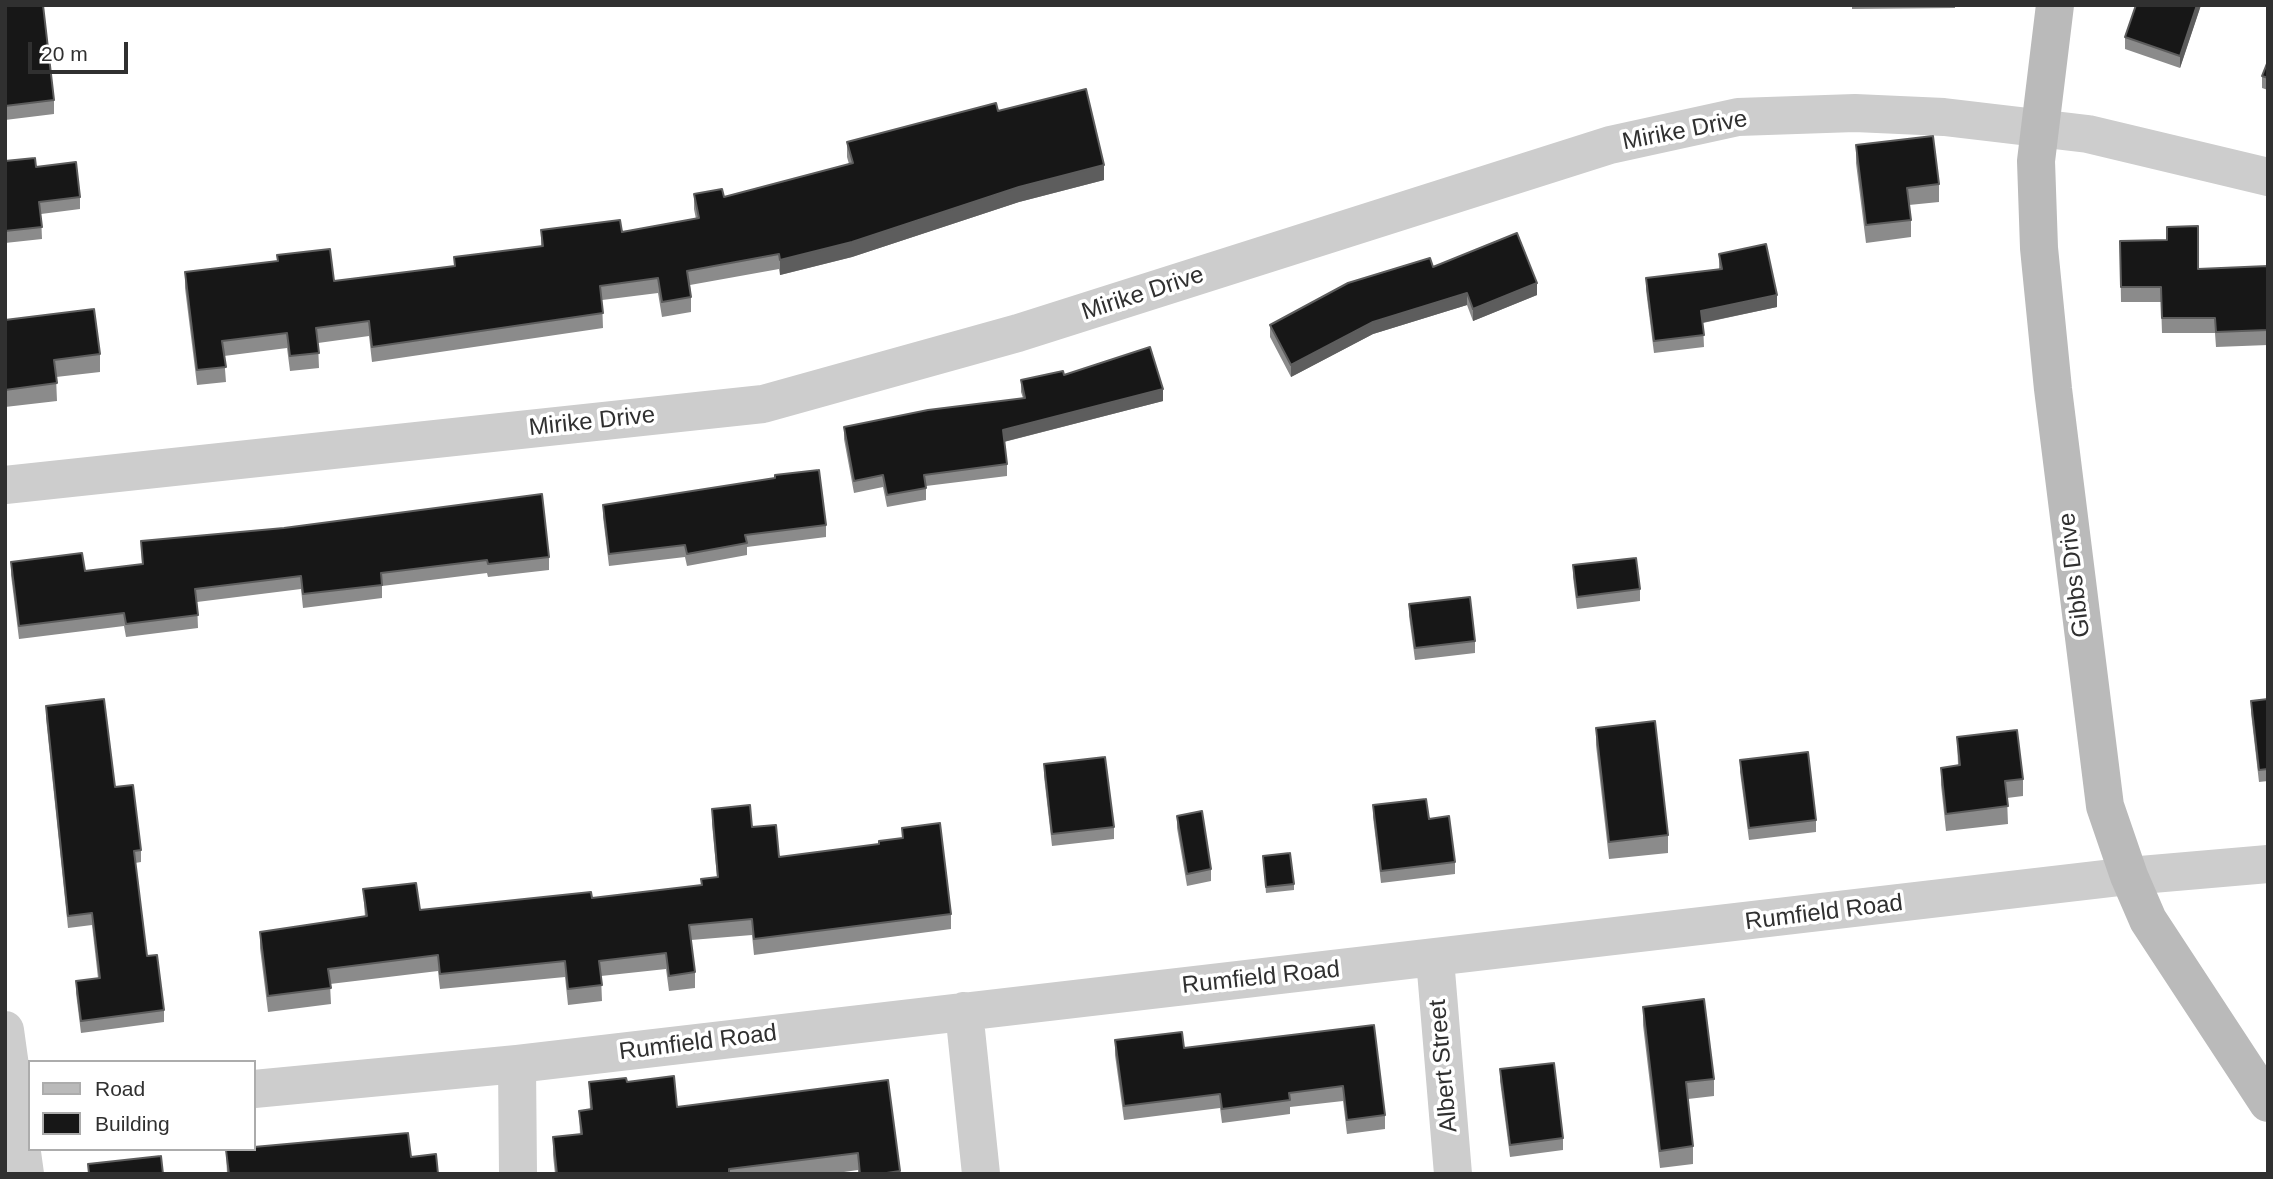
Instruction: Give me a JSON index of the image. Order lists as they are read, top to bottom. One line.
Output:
{"streets":{"street":["Mirike Drive","Gibbs Drive","Rumfield Road","Albert Street"]},"crossings":[["Mirike Drive","Gibbs Drive"],["Gibbs Drive","Rumfield Road"],["Rumfield Road","Albert Street"]],"legend":["Road","Building"],"scale_bar":"20 m"}
